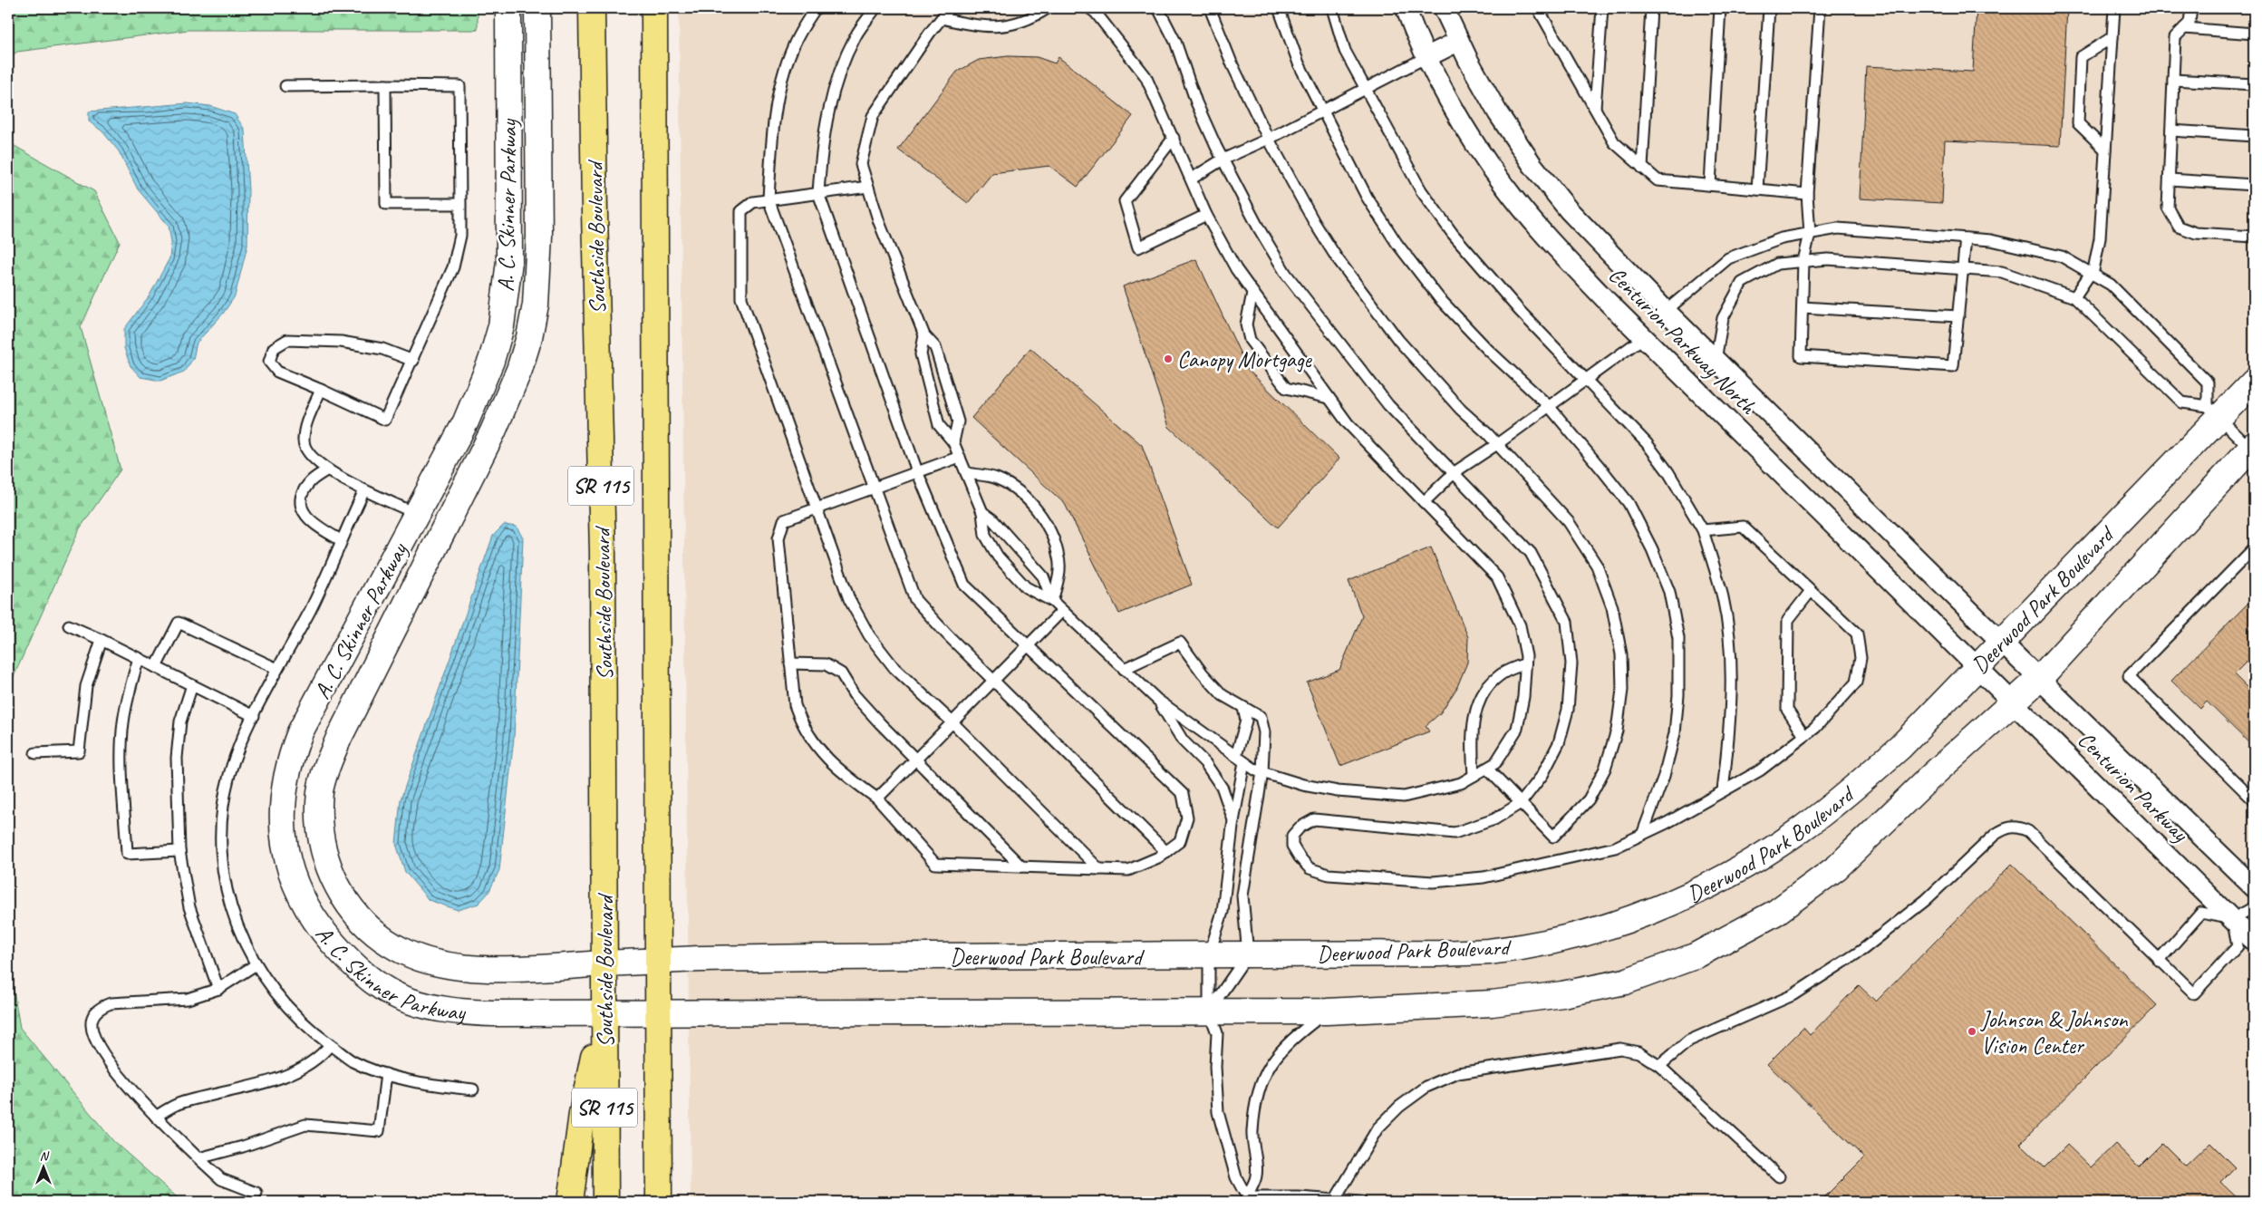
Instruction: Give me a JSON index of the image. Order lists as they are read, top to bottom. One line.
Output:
{"streets":{"highway":["Southside Boulevard","SR 115"],"main road":["A. C. Skinner Parkway","Deerwood Park Boulevard"],"street":["Centurion Parkway North","Centurion Parkway"]},"crossings":[["A. C. Skinner Parkway","Southside Boulevard"],["A. C. Skinner Parkway","Deerwood Park Boulevard"],["Southside Boulevard","Deerwood Park Boulevard"],["Centurion Parkway North","Deerwood Park Boulevard"],["Centurion Parkway North","Centurion Parkway"],["SR 115","Deerwood Park Boulevard"],["Deerwood Park Boulevard","Centurion Parkway"]],"places":["Canopy Mortgage","Johnson & Johnson Vision Center"],"north":"top"}
